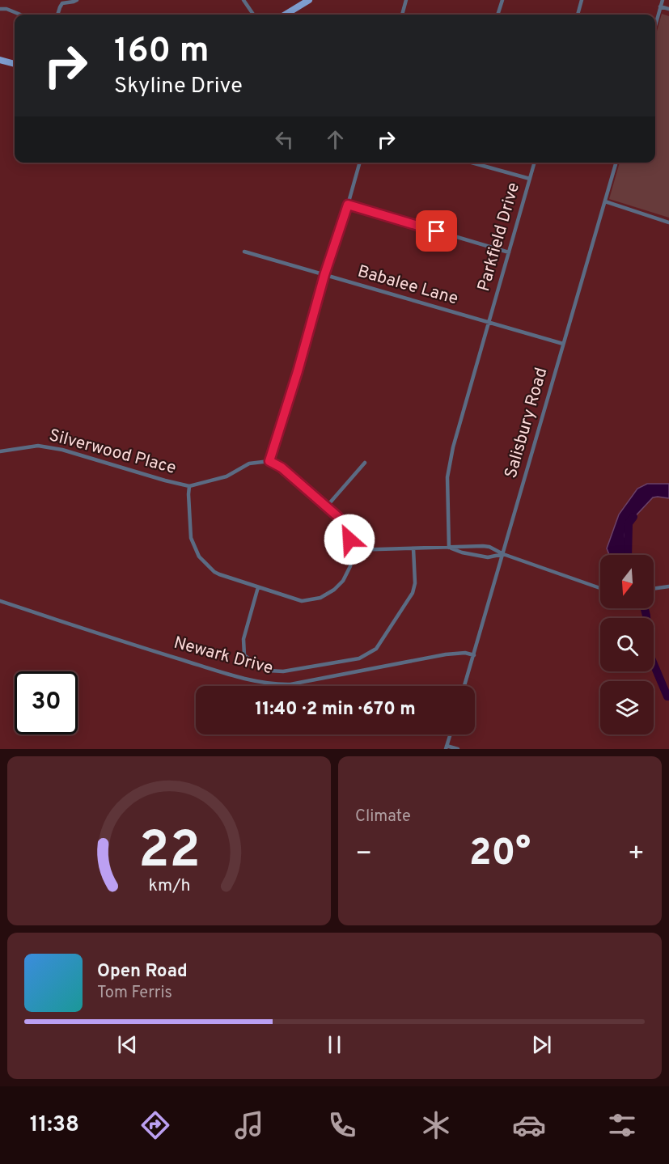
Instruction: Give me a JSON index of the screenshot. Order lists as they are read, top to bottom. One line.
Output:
{"streets":{"street":["Parkfield Drive","Babalee Lane","Salisbury Road","Silverwood Place","Newark Drive"]},"crossings":[["Parkfield Drive","Babalee Lane"],["Babalee Lane","Salisbury Road"],["Salisbury Road","Newark Drive"]],"north":"bottom","page":{"turn":["160 m","Skyline Drive"],"limit":"30","trip":"11:40 · 2 min · 670 m","tile":"Climate","heat":["−","20°","+"],"song":["Open Road","Tom Ferris"],"tabs":"11:38","gauge":["22","km/h"]}}
